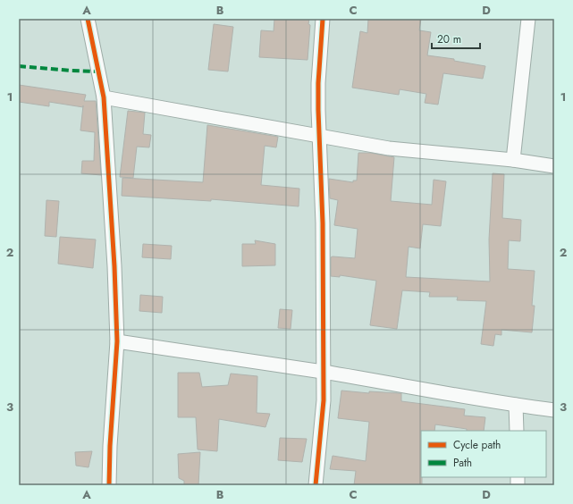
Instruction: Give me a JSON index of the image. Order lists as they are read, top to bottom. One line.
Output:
{"legend":["Cycle path","Path"],"scale_bar":"20 m","grid":{"columns":["A","B","C","D"],"rows":["1","2","3"]}}
